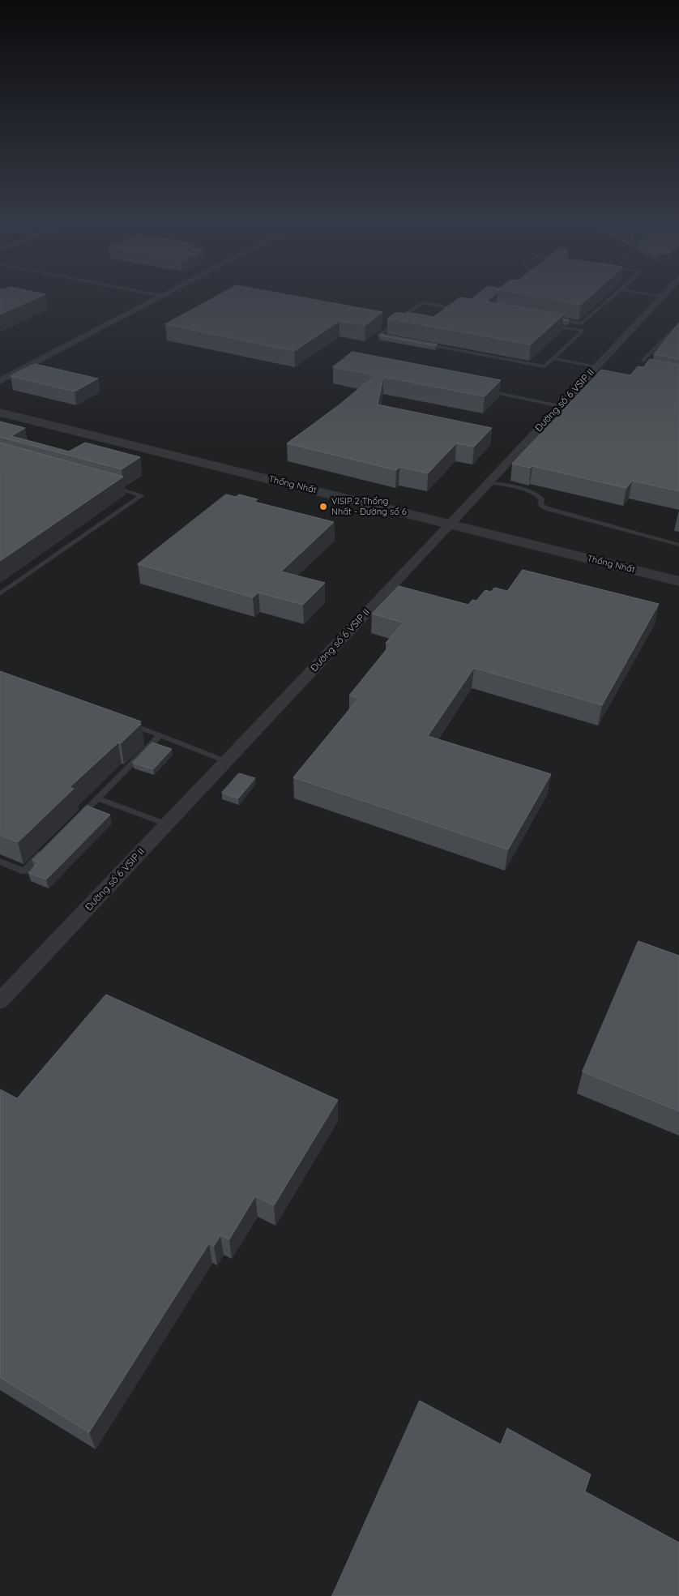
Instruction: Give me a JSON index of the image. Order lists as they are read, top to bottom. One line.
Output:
{"streets":{"street":["Đường số 6 VSIP II","Thống Nhất"]},"crossings":[["Đường số 6 VSIP II","Thống Nhất"]],"places":["VISIP 2 Thống Nhất - Đường số 6"]}
